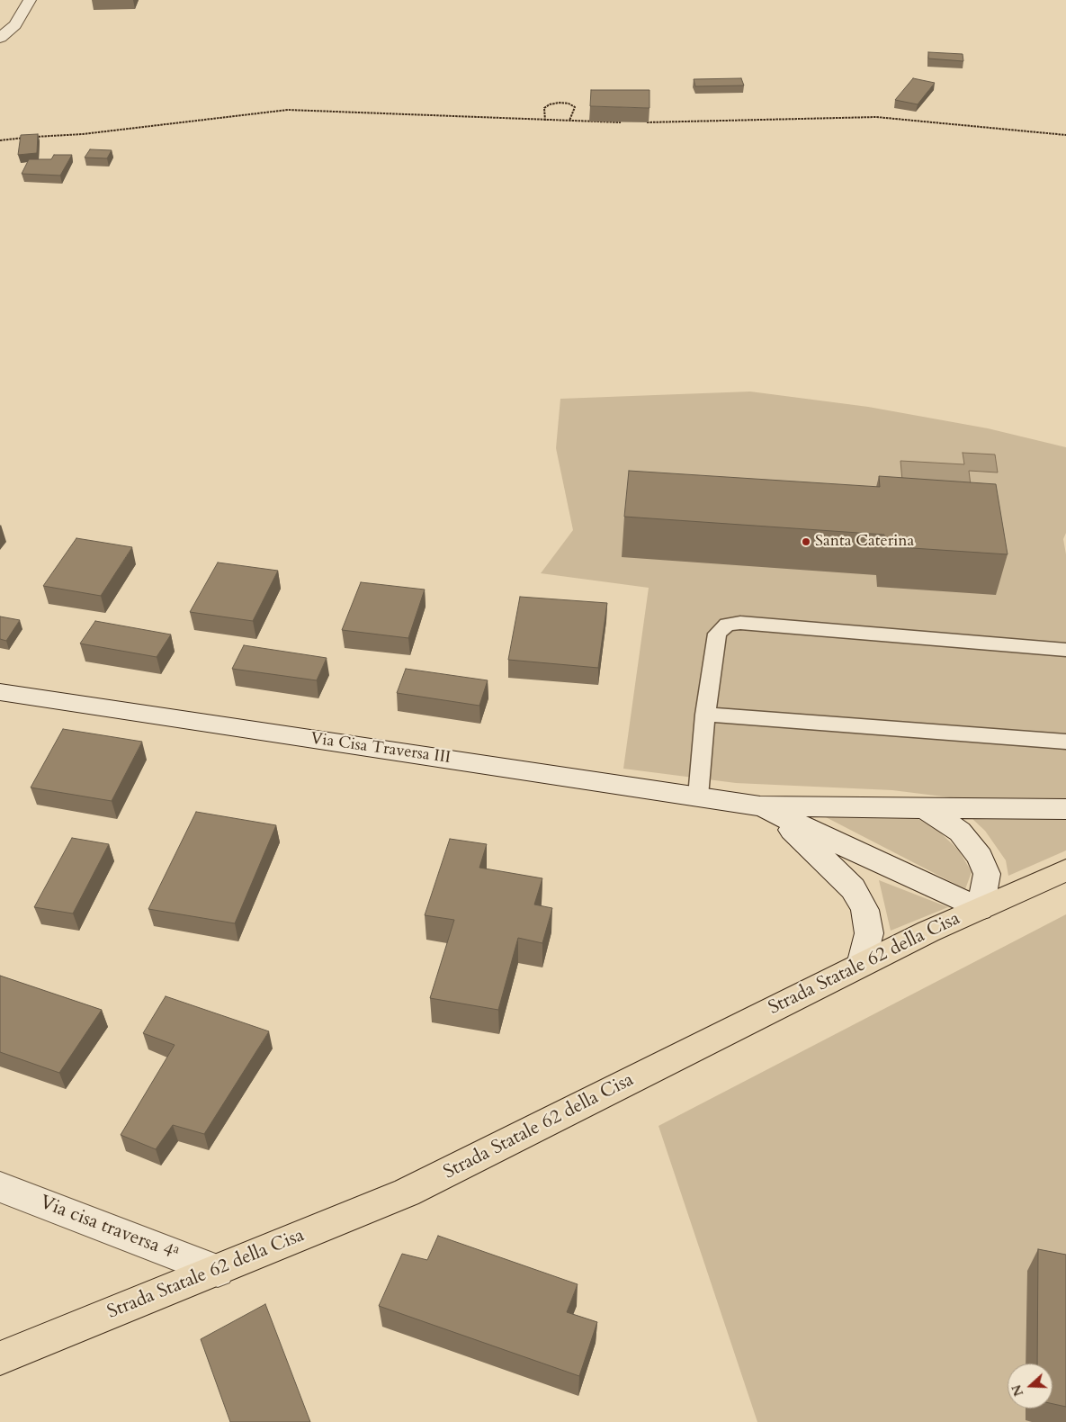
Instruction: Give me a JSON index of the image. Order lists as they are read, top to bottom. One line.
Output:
{"streets":{"main road":["Strada Statale 62 della Cisa"],"street":["Via Cisa Traversa III","Via cisa traversa 4ª"]},"crossings":[["Strada Statale 62 della Cisa","Via cisa traversa 4ª"]],"places":["Santa Caterina"],"north":"left"}
